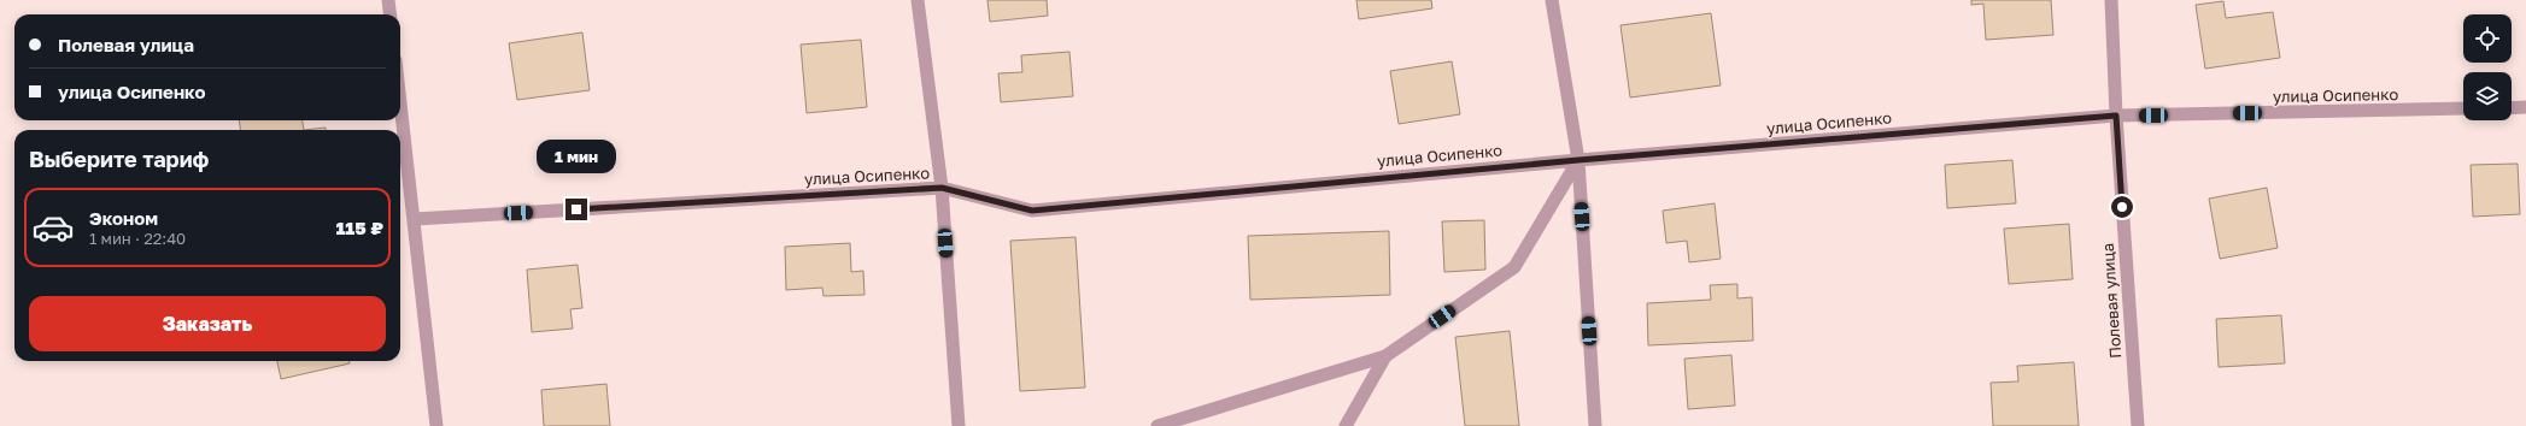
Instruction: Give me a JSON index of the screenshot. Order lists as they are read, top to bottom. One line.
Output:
{"streets":{"street":["улица Осипенко","Полевая улица"]},"crossings":[["улица Осипенко","Полевая улица"]],"page":{"banner":["Полевая улица","улица Осипенко"],"heading":"Выберите тариф","bubble":"1 мин","list":[{"name":"Эконом","note":"1 мин · 22:40","value":"115 ₽"}],"buttons":"Заказать"}}
